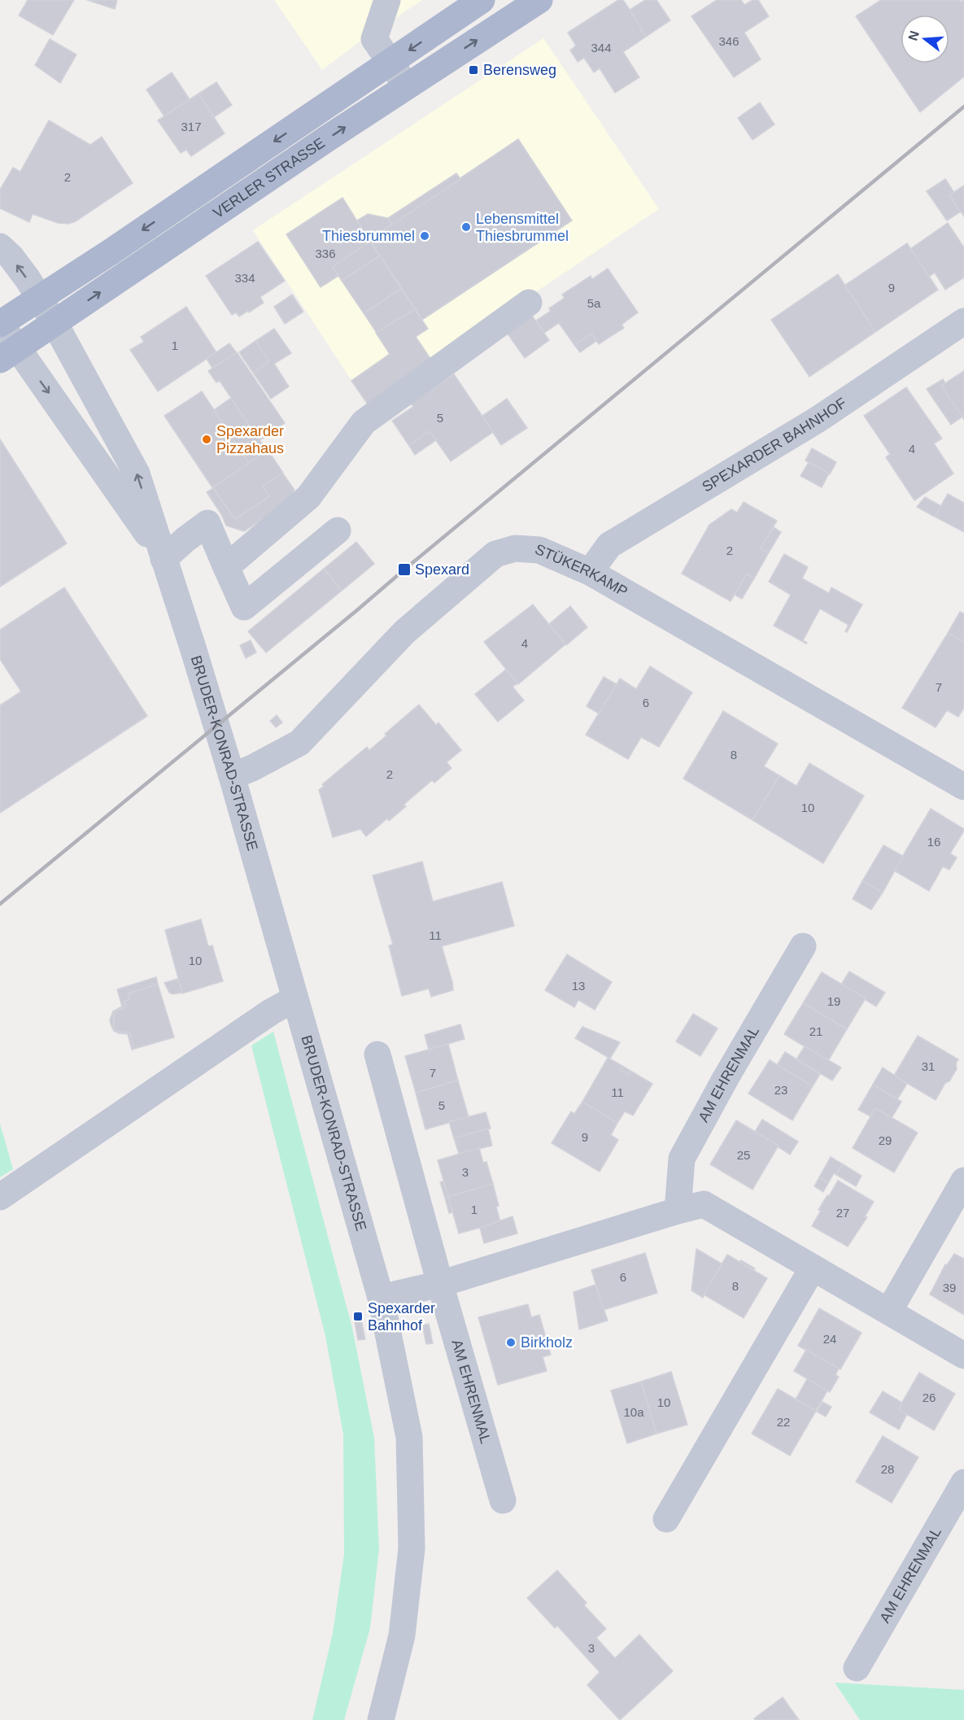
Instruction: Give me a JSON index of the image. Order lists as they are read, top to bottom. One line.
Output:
{"streets":{"main road":["VERLER STRASSE"],"street":["SPEXARDER BAHNHOF","STÜKERKAMP","BRUDER-KONRAD-STRASSE","AM EHRENMAL"]},"crossings":[["VERLER STRASSE","BRUDER-KONRAD-STRASSE"],["SPEXARDER BAHNHOF","STÜKERKAMP"],["STÜKERKAMP","BRUDER-KONRAD-STRASSE"]],"places":{"transit":["Berensweg","Spexard","Spexarder Bahnhof"],"other":["Lebensmittel Thiesbrummel","Thiesbrummel","Spexarder Pizzahaus","Birkholz"]},"house_numbers":["346","344","317","2","336","334","9","5a","1","5","4","2","4","7","6","8","2","10","16","11","10","13","19","21","31","7","23","11","5","9","29","25","3","1","27","6","8","39","24","26","10","10a","22","28","3"],"north":"left"}
